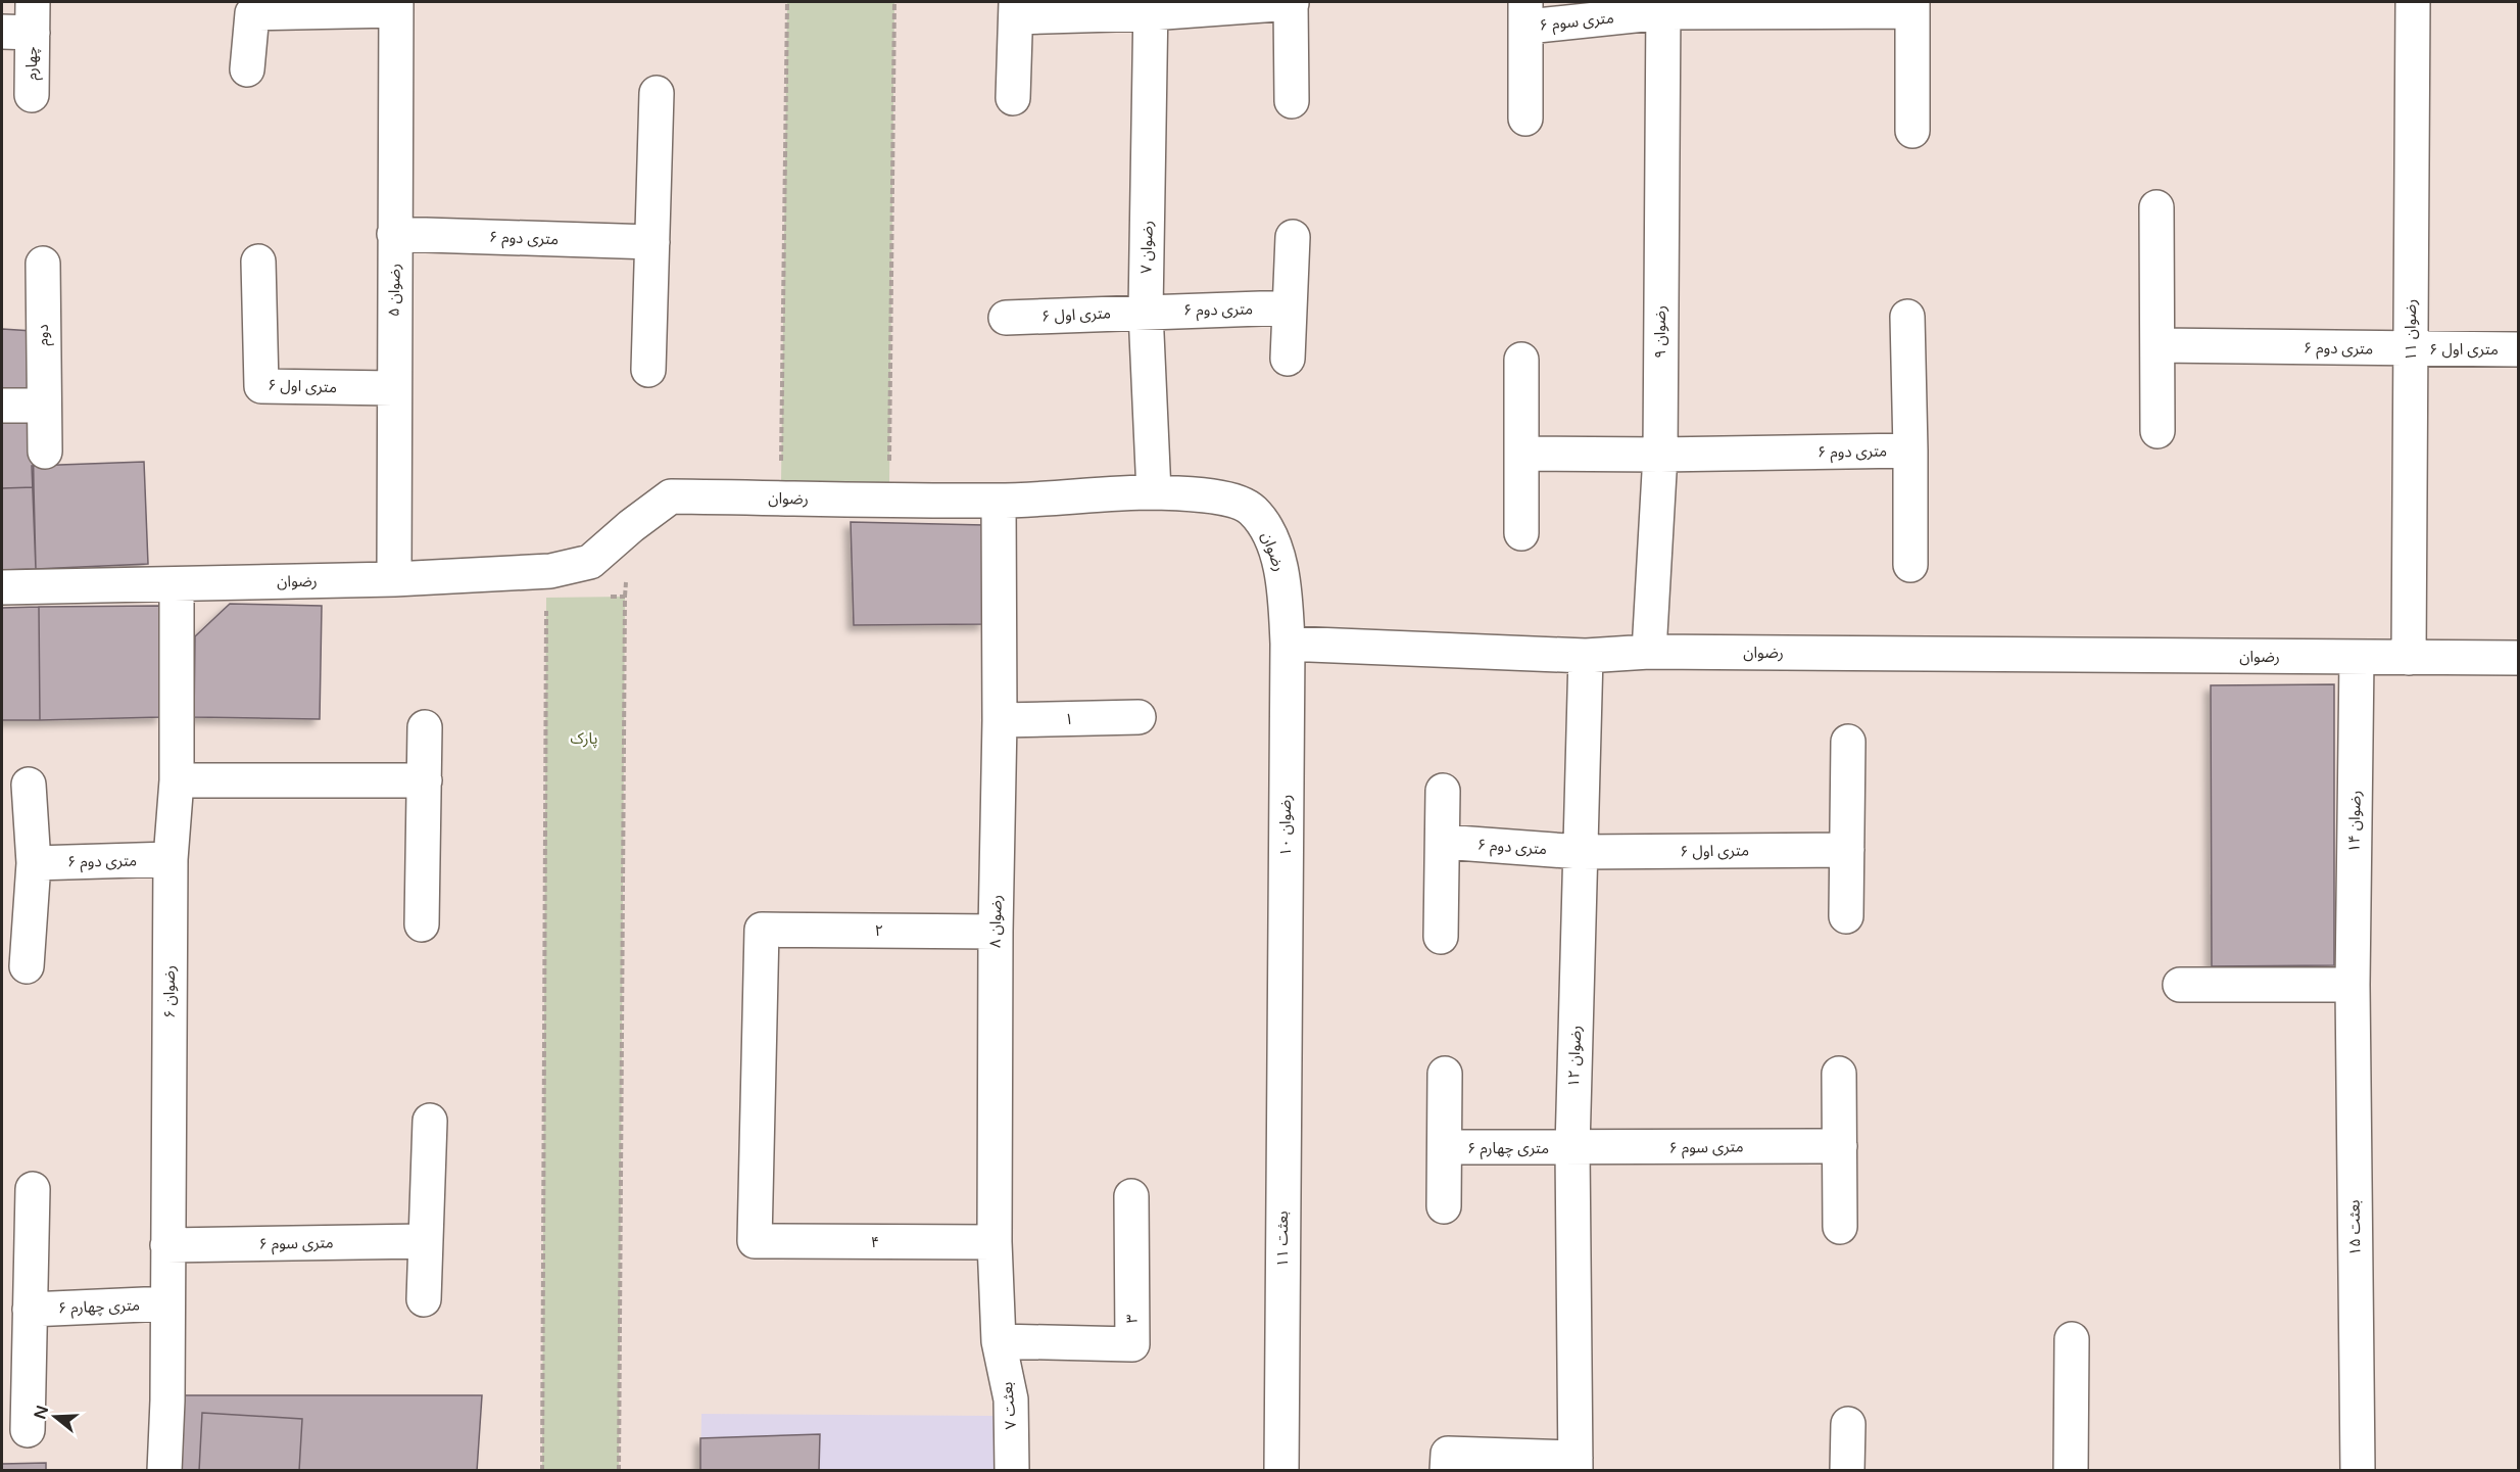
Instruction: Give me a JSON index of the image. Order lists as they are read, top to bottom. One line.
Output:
{"streets":{"street":["۶ متری سوم","چهارم","۶ متری دوم","رضوان ۷","رضوان ۵","۶ متری اول","رضوان ۱۱","رضوان ۹","دوم","رضوان","۱","رضوان ۱۴","رضوان ۱۰","رضوان ۸","۲","رضوان ۶","رضوان ۱۲","۶ متری چهارم","بعثت ۱۵","بعثت ۱۱","۴","۳","بعثت ۷"]},"crossings":[["۶ متری سوم","رضوان ۹"],["۶ متری سوم","رضوان ۶"],["۶ متری سوم","رضوان ۱۲"],["۶ متری سوم","۶ متری چهارم"],["۶ متری دوم","رضوان ۷"],["۶ متری دوم","رضوان ۵"],["۶ متری دوم","۶ متری اول"],["۶ متری دوم","رضوان ۱۱"],["۶ متری دوم","رضوان ۹"],["۶ متری دوم","رضوان ۶"],["۶ متری دوم","رضوان ۱۲"],["رضوان ۷","۶ متری اول"],["رضوان ۷","رضوان"],["رضوان ۵","۶ متری اول"],["رضوان ۵","رضوان"],["۶ متری اول","رضوان ۱۱"],["۶ متری اول","رضوان ۱۲"],["رضوان ۱۱","رضوان"],["رضوان ۹","رضوان"],["رضوان","رضوان ۱۴"],["رضوان","رضوان ۱۰"],["رضوان","رضوان ۸"],["رضوان","رضوان ۶"],["رضوان","رضوان ۱۲"],["۱","رضوان ۸"],["رضوان ۱۴","بعثت ۱۵"],["رضوان ۱۰","بعثت ۱۱"],["رضوان ۸","۲"],["رضوان ۸","۴"],["رضوان ۸","۳"],["رضوان ۸","بعثت ۷"],["۲","۴"],["رضوان ۶","۶ متری چهارم"],["رضوان ۱۲","۶ متری چهارم"],["۳","بعثت ۷"]],"parks":["پارک"],"north":"left"}
